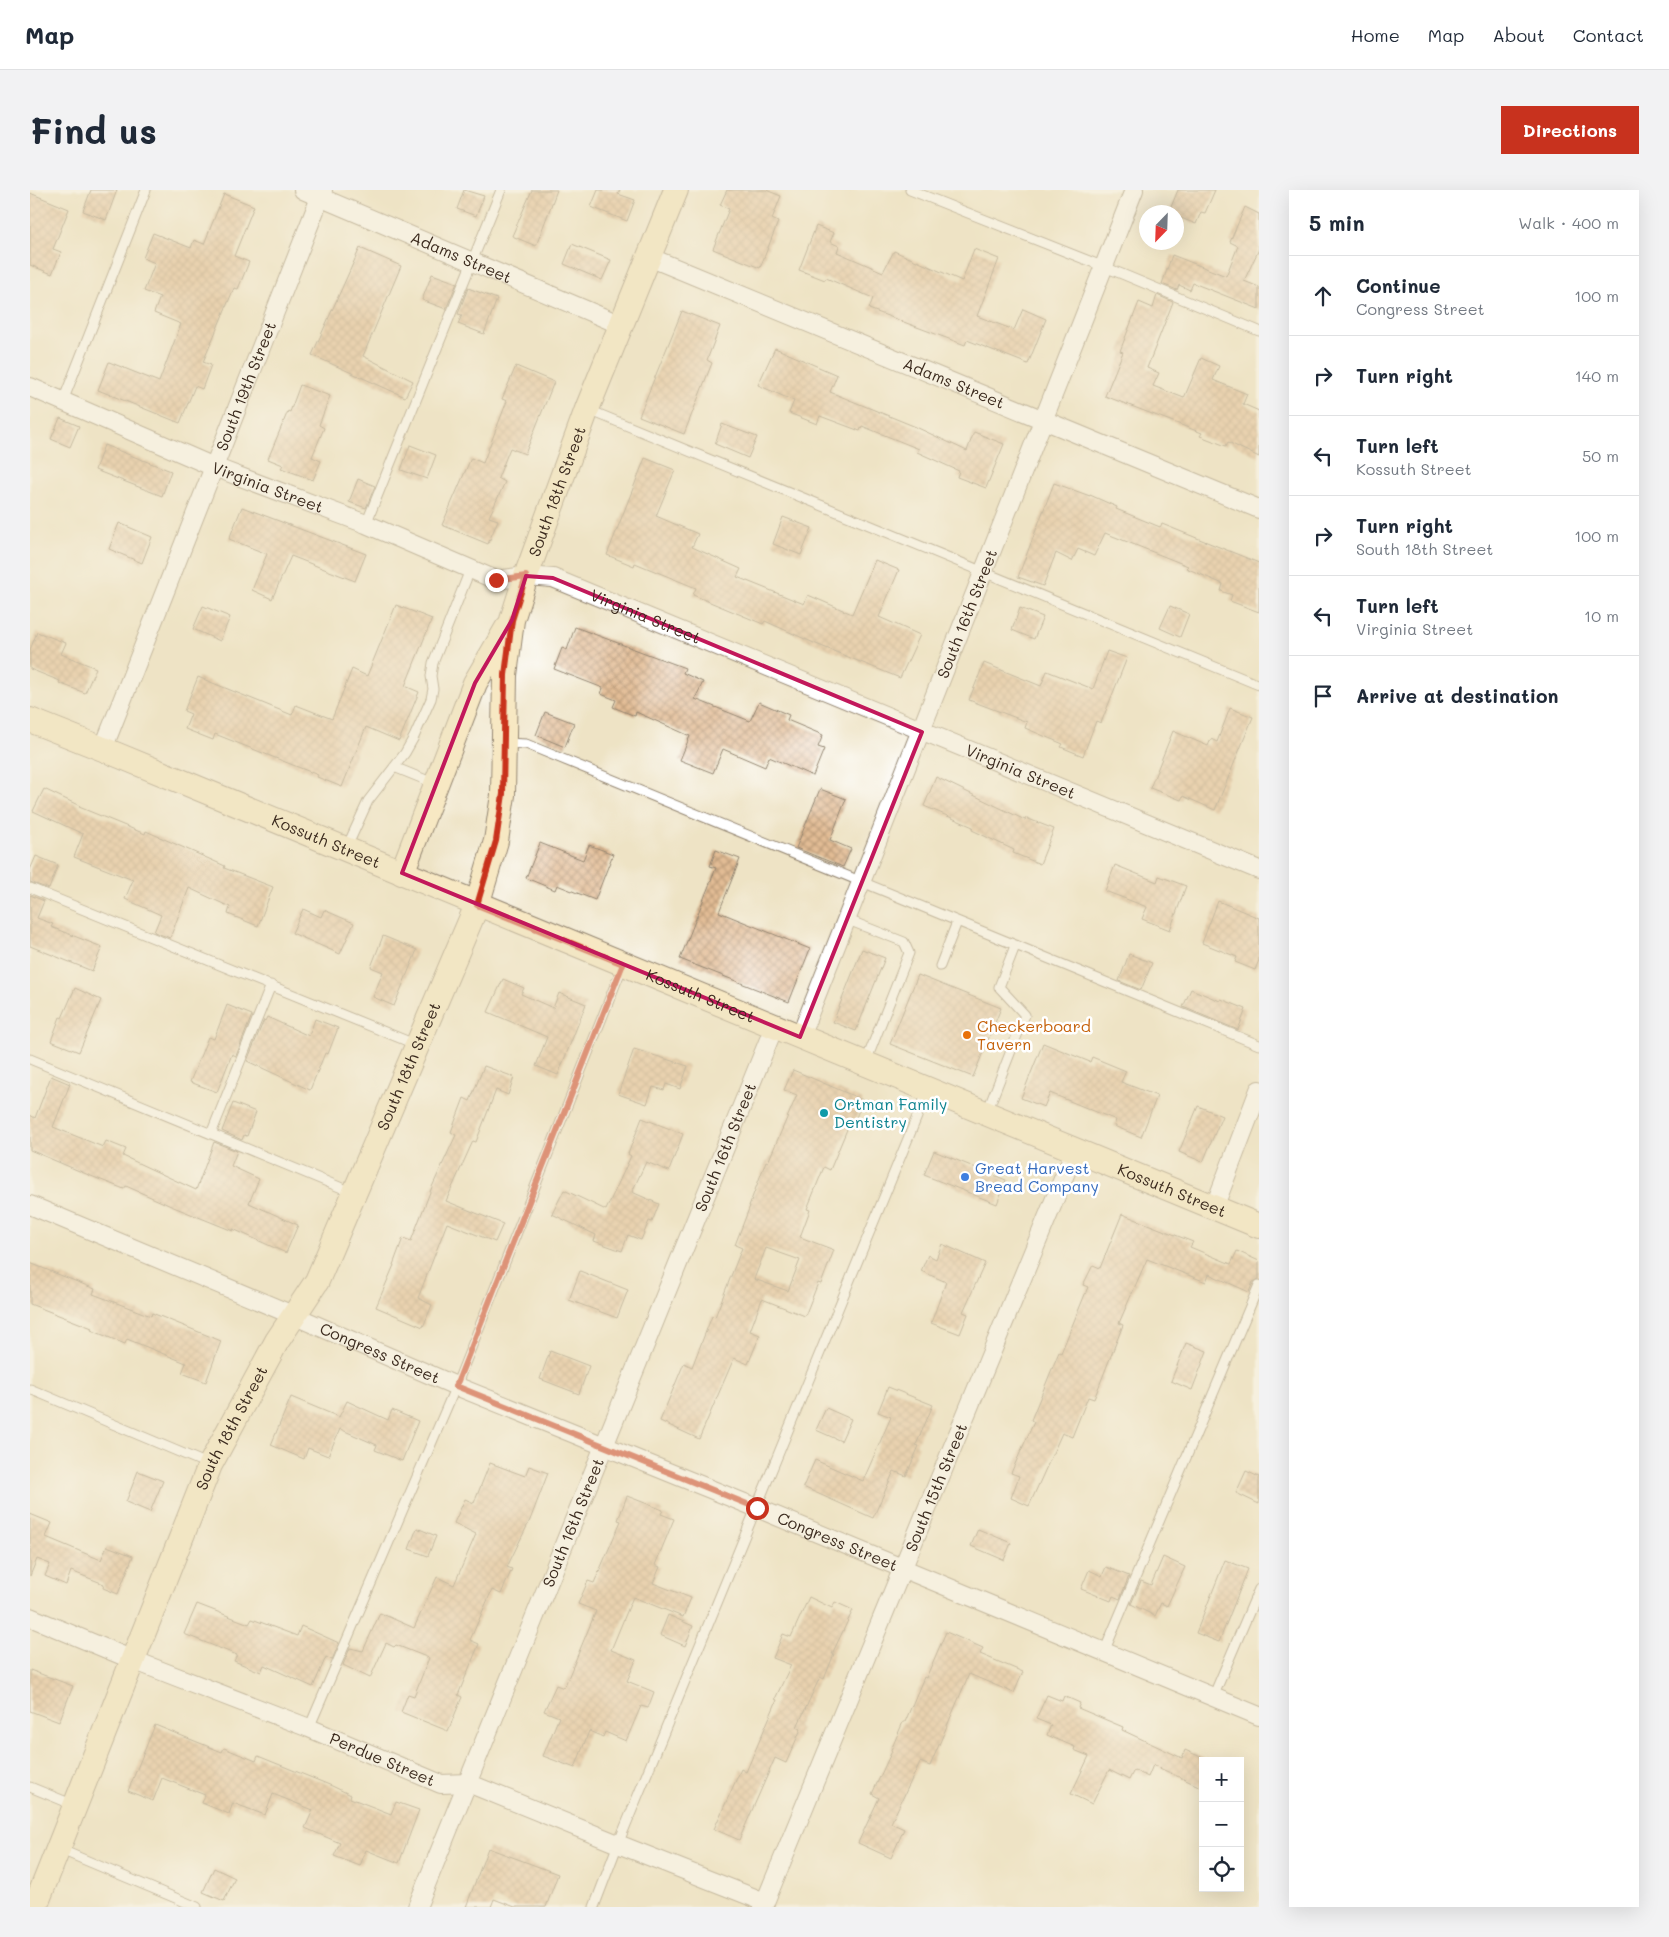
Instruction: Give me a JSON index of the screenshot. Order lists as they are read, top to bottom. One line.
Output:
{"streets":{"main road":["South 18th Street","Kossuth Street"],"street":["Adams Street","South 19th Street","Virginia Street","South 16th Street","Congress Street","South 15th Street","Perdue Street"]},"crossings":[["Adams Street","South 19th Street"],["Adams Street","South 18th Street"],["Adams Street","South 16th Street"],["South 19th Street","Virginia Street"],["South 19th Street","Kossuth Street"],["Virginia Street","South 18th Street"],["Virginia Street","South 16th Street"],["South 18th Street","Kossuth Street"],["South 18th Street","Congress Street"],["South 18th Street","Perdue Street"],["South 16th Street","Kossuth Street"],["South 16th Street","Congress Street"],["South 16th Street","Perdue Street"],["Kossuth Street","South 15th Street"],["Congress Street","South 15th Street"],["South 15th Street","Perdue Street"]],"places":["Checkerboard Tavern","Ortman Family Dentistry","Great Harvest Bread Company"],"north":"bottom left","page":{"header":"Map","nav":["Home","Map","About","Contact"],"buttons":"Directions","title":"Find us","heading":["5 min","Walk · 400 m"],"list":[["Continue","Congress Street","100 m"],["Turn right","140 m"],["Turn left","Kossuth Street","50 m"],["Turn right","South 18th Street","100 m"],["Turn left","Virginia Street","10 m"],"Arrive at destination"],"map_buttons":["+","−"]}}
